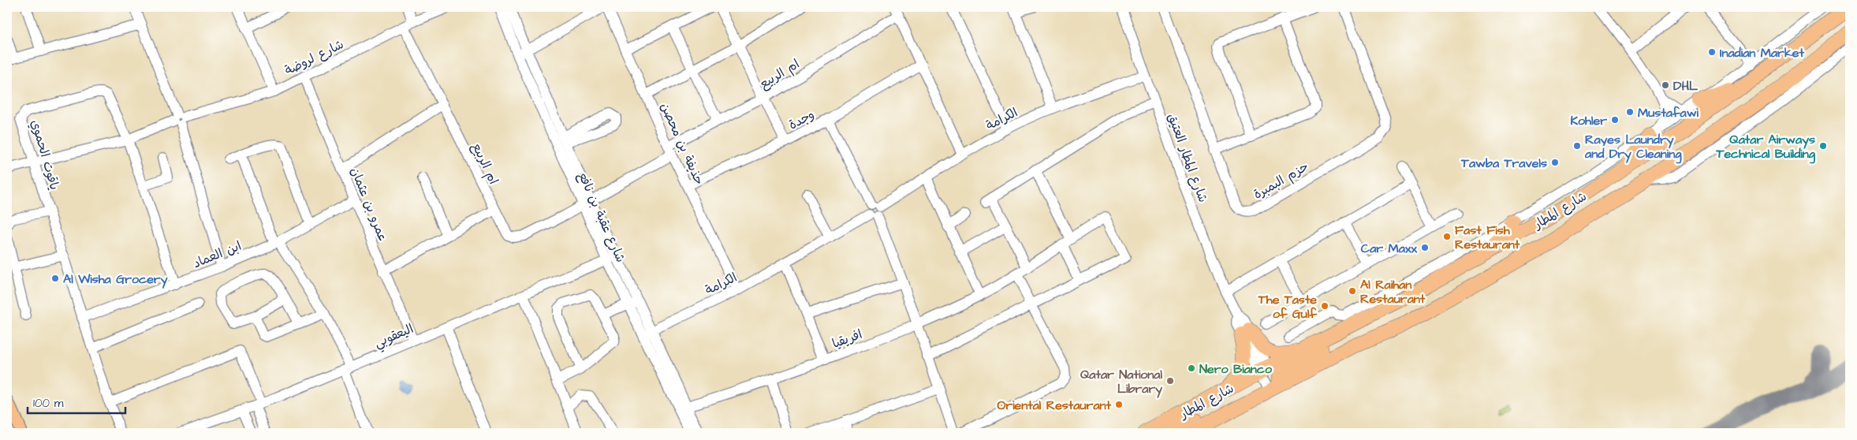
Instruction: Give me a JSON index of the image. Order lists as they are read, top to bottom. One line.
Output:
{"streets":{"highway":["شارع المطار"],"street":["شارع لروضة","ام الربيع","الكرامة","وجدة","حذيفة بن محصن","ياقوت الحموي","شارع المطار العتيق","حزم البمبرة","عمرو بن عثمان","شارع عقبة بن نافع","ابن العماد","اليعقوبي","افريقيا"]},"crossings":[["شارع لروضة","ام الربيع"],["شارع لروضة","ياقوت الحموي"],["شارع لروضة","عمرو بن عثمان"],["ام الربيع","حذيفة بن محصن"],["ام الربيع","شارع عقبة بن نافع"],["الكرامة","حذيفة بن محصن"],["الكرامة","شارع المطار العتيق"],["الكرامة","شارع عقبة بن نافع"],["وجدة","حذيفة بن محصن"],["ياقوت الحموي","ابن العماد"],["شارع المطار العتيق","شارع المطار"],["عمرو بن عثمان","ابن العماد"],["عمرو بن عثمان","اليعقوبي"],["شارع عقبة بن نافع","اليعقوبي"],["شارع عقبة بن نافع","افريقيا"]],"places":["Inadian Market","DHL","Mustafawi","Kohler","Rayes Laundry and Dry Cleaning","Qatar Airways Technical Building","Tawba Travels","Fast Fish Restaurant","Car Maxx","Al Wisha Grocery","Al Raihan Restaurant","The Taste of Gulf","Nero Bianco","Qatar National Library","Oriental Restaurant"],"scale_bar":"100 m"}
